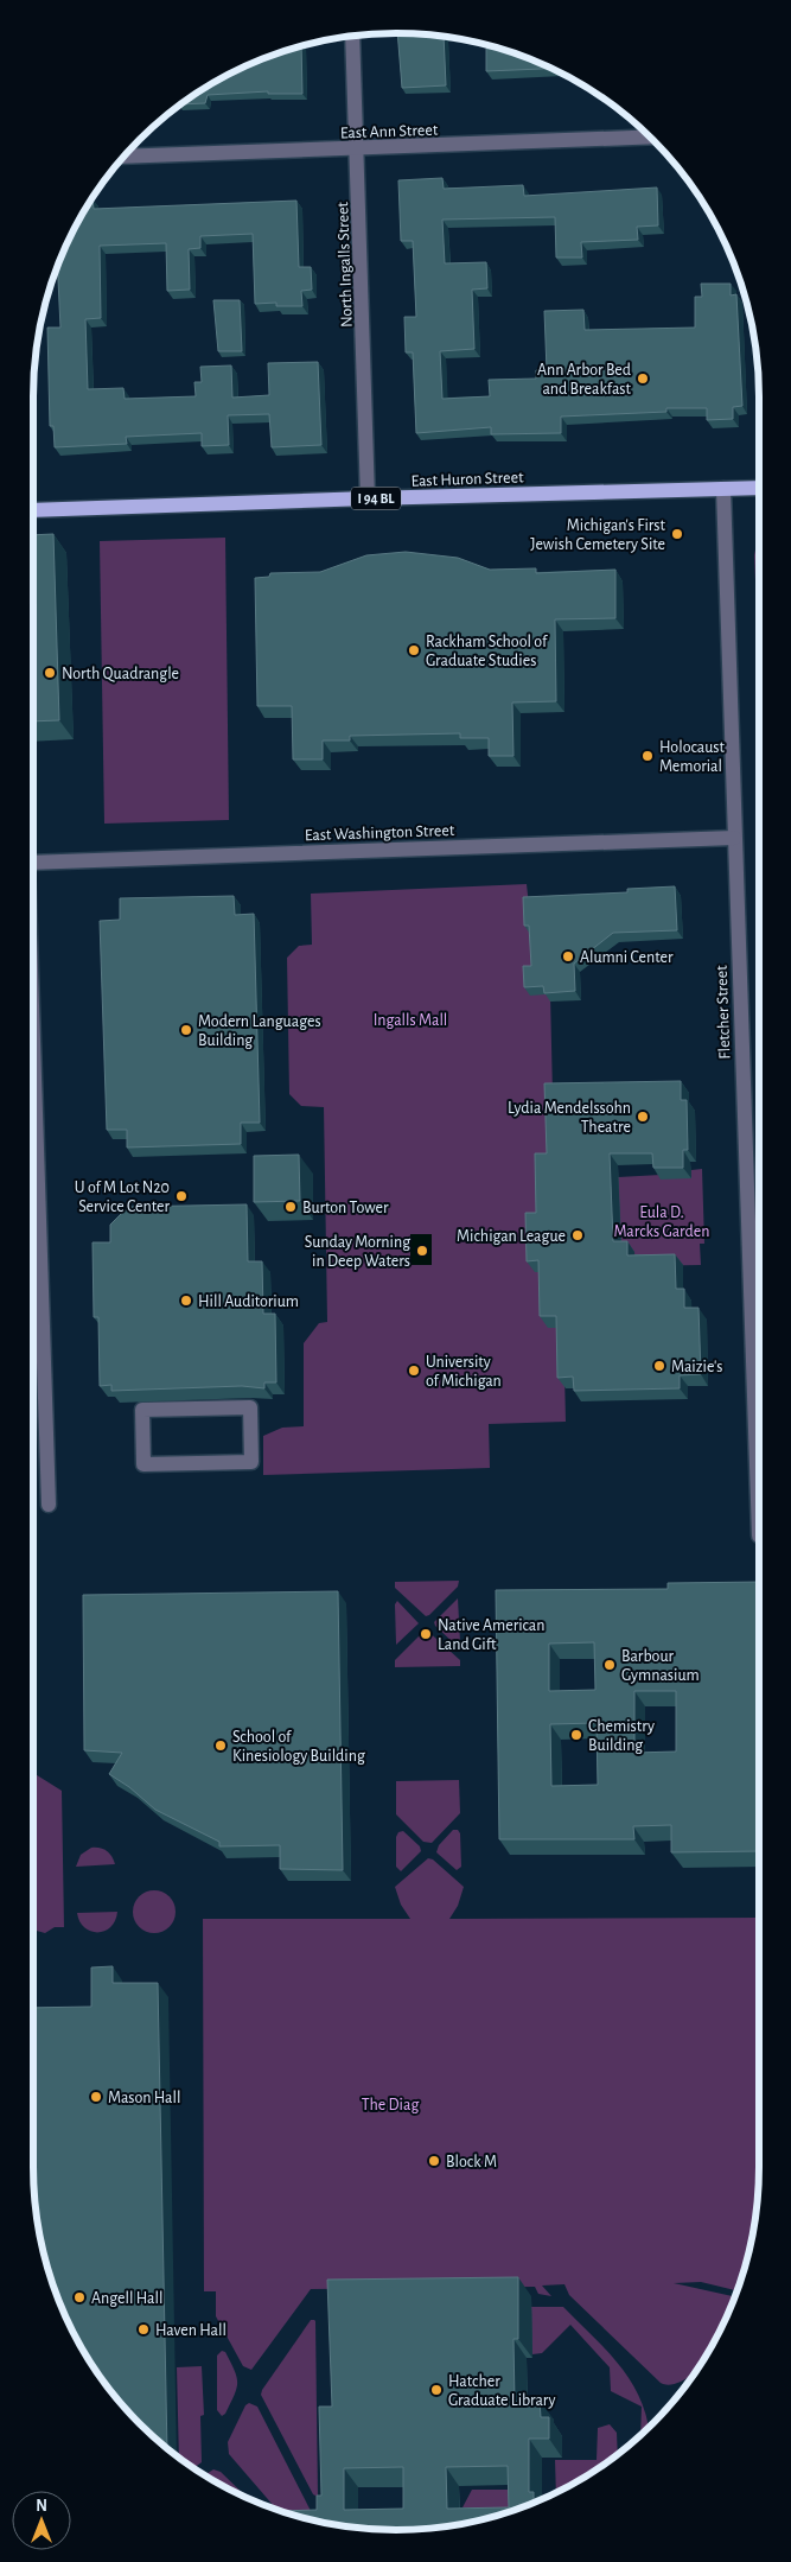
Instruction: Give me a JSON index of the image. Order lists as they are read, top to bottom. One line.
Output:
{"streets":{"main road":["East Huron Street","I 94 BL"],"street":["East Ann Street","North Ingalls Street","East Washington Street","Fletcher Street"]},"crossings":[["East Ann Street","North Ingalls Street"],["North Ingalls Street","East Huron Street"],["East Huron Street","Fletcher Street"],["East Washington Street","Fletcher Street"]],"parks":["Ingalls Mall","Eula D. Marcks Garden","The Diag"],"places":["Ann Arbor Bed and Breakfast","Michigan's First Jewish Cemetery Site","Rackham School of Graduate Studies","North Quadrangle","Holocaust Memorial","Alumni Center","Modern Languages Building","Lydia Mendelssohn Theatre","U of M Lot N20 Service Center","Burton Tower","Michigan League","Sunday Morning in Deep Waters","Hill Auditorium","Maizie's","University of Michigan","Native American Land Gift","Barbour Gymnasium","Chemistry Building","School of Kinesiology Building","Mason Hall","Block M","Angell Hall","Haven Hall","Hatcher Graduate Library"],"north":"top"}
